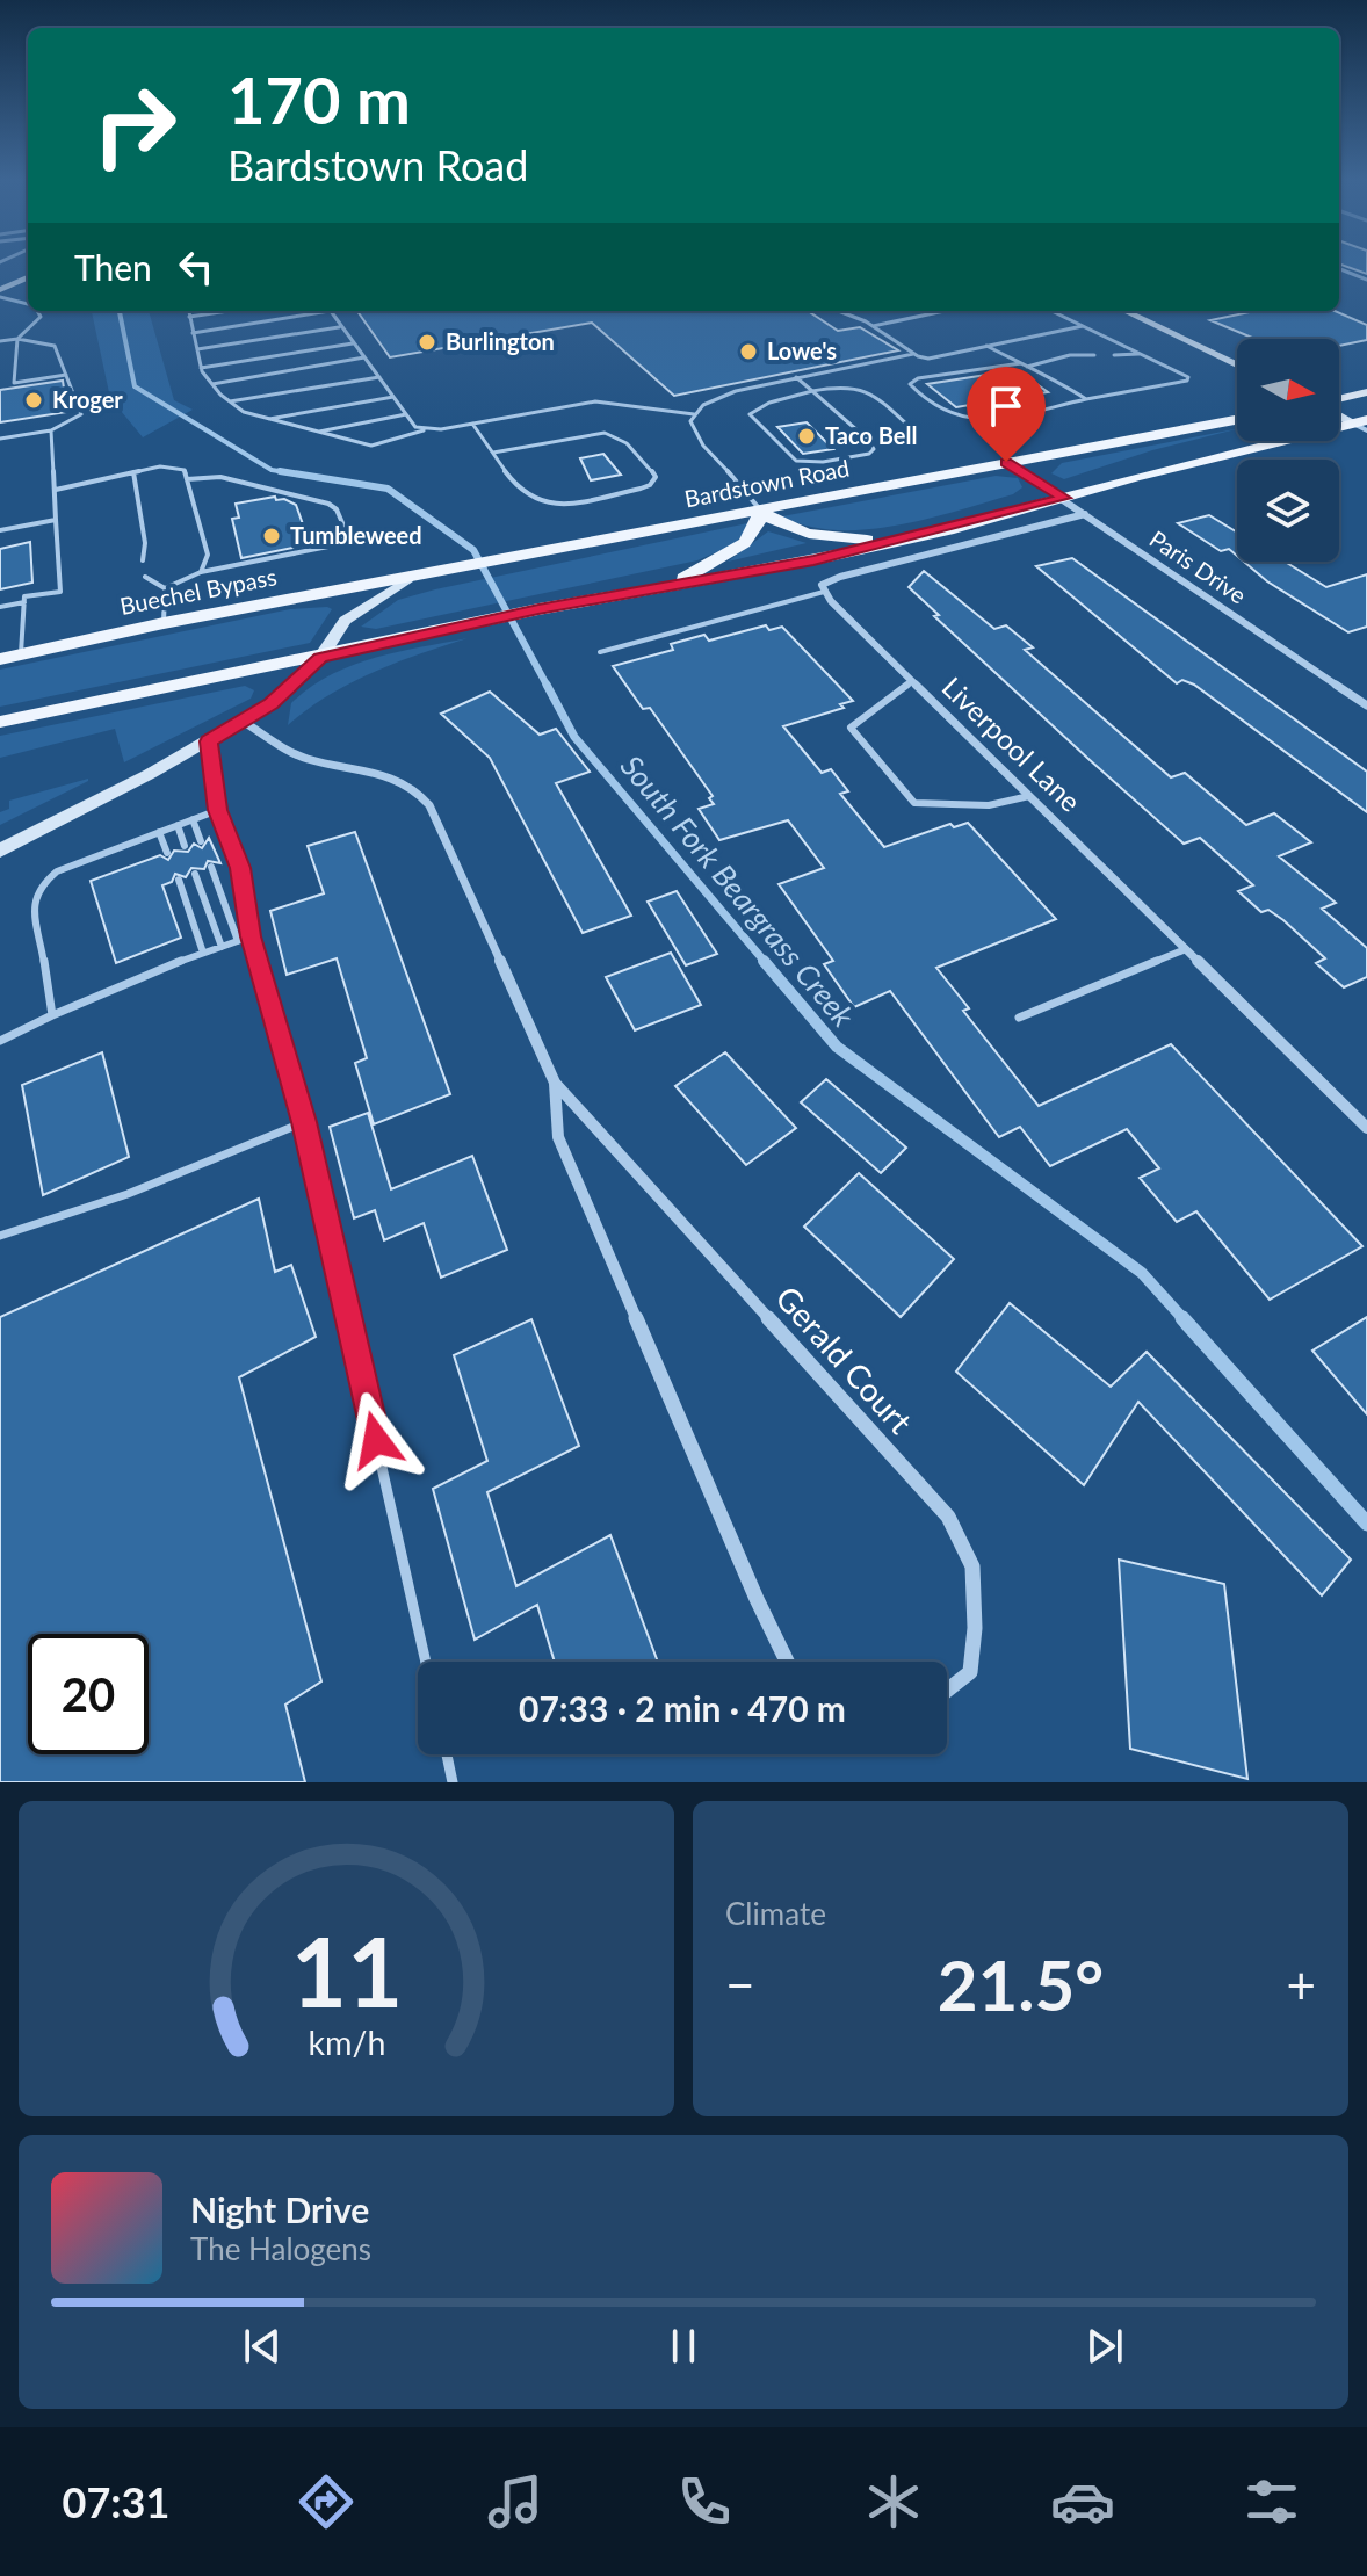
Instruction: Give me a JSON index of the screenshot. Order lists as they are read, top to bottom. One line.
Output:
{"streets":{"main road":["Bardstown Road","Buechel Bypass"],"street":["Paris Drive","Liverpool Lane","Gerald Court"]},"crossings":[["Bardstown Road","Paris Drive"],["Bardstown Road","Buechel Bypass"],["Bardstown Road","Gerald Court"]],"water":["South Fork Beargrass Creek"],"places":["Burlington","Lowe's","Kroger","Taco Bell","Tumbleweed"],"north":"right","page":{"turn":["170 m","Bardstown Road"],"then":"Then","limit":"20","trip":"07:33 · 2 min · 470 m","tile":"Climate","heat":["−","21.5°","+"],"song":["Night Drive","The Halogens"],"tabs":"07:31","gauge":["11","km/h"]}}
